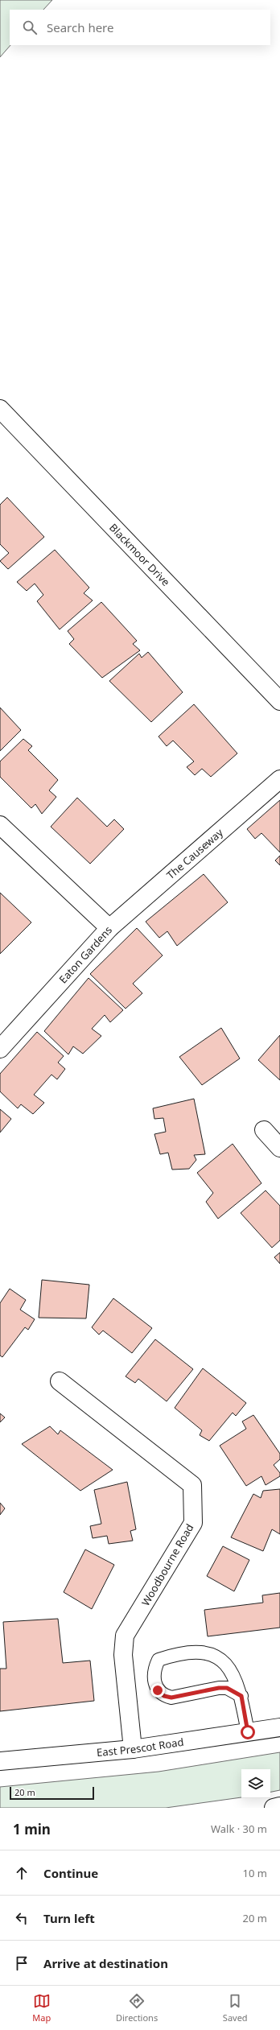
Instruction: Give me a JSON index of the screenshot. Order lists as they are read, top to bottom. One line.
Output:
{"streets":{"main road":["Blackmoor Drive","The Causeway","Eaton Gardens","Woodbourne Road","East Prescot Road"]},"crossings":[["The Causeway","Eaton Gardens"],["Woodbourne Road","East Prescot Road"]],"scale_bar":"20 m","page":{"search":"Search here","scale":"20 m","heading":["1 min","Walk · 30 m"],"list":[["Continue","10 m"],["Turn left","20 m"],"Arrive at destination"],"nav":["Map","Directions","Saved"]}}
